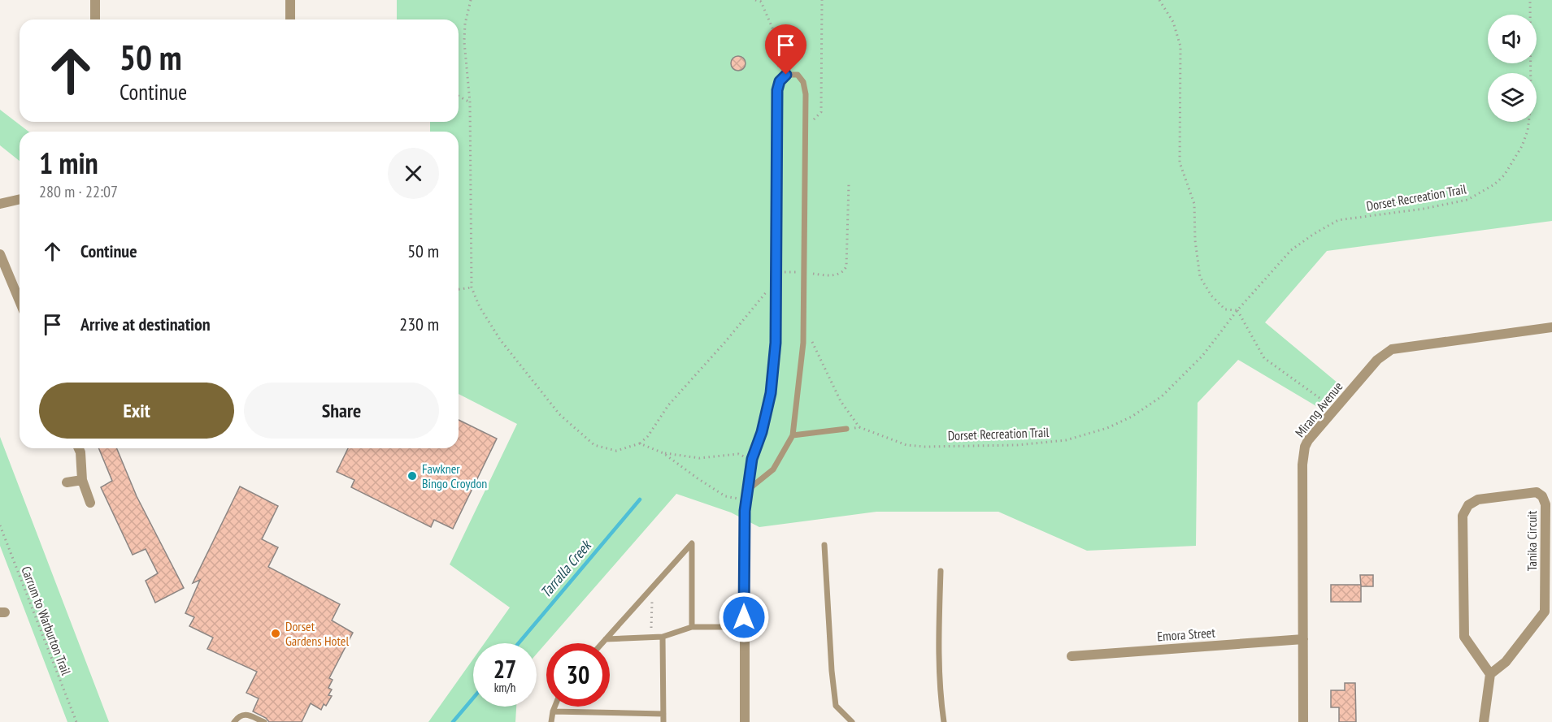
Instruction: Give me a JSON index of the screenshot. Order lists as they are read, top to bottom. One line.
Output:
{"streets":{"street":["Mirang Avenue","Tanika Circuit","Emora Street"],"path":["Dorset Recreation Trail","Carrum to Warburton Trail"]},"crossings":[["Mirang Avenue","Emora Street"]],"water":["Tarralla Creek"],"places":["Fawkner Bingo Croydon","Dorset Gardens Hotel"],"page":{"turn":["50 m","Continue"],"heading":["1 min","280 m · 22:07"],"list":[{"name":"Continue","value":"50 m"},{"name":"Arrive at destination","value":"230 m"}],"buttons":["Exit","Share"],"speed":"27 km/h","limit":"30"}}
